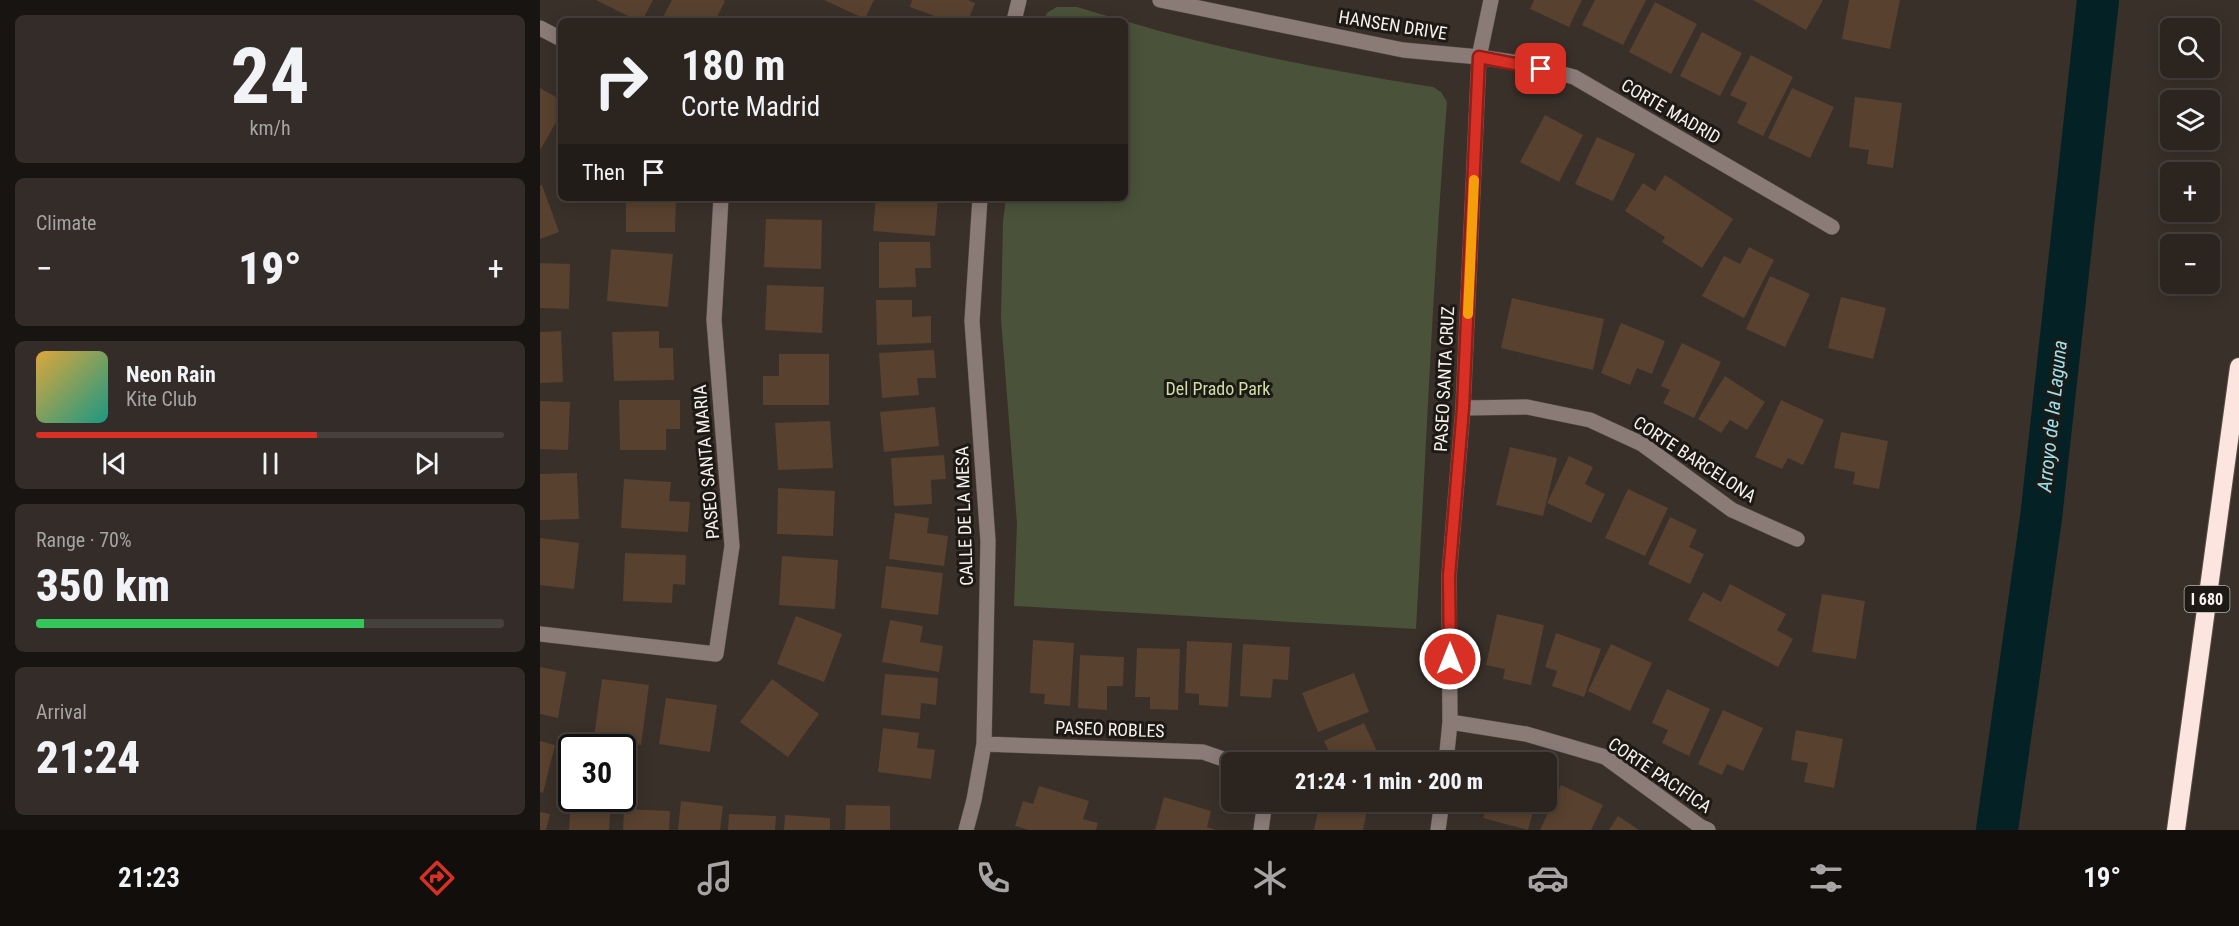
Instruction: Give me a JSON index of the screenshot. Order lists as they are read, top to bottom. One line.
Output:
{"streets":{"highway":["I 680"],"street":["HANSEN DRIVE","CORTE MADRID","PASEO SANTA CRUZ","CORTE BARCELONA","PASEO SANTA MARIA","CALLE DE LA MESA","PASEO ROBLES","CORTE PACIFICA"]},"crossings":[["HANSEN DRIVE","CORTE MADRID"],["HANSEN DRIVE","PASEO SANTA CRUZ"],["CORTE MADRID","PASEO SANTA CRUZ"],["PASEO SANTA CRUZ","CORTE BARCELONA"],["PASEO SANTA CRUZ","CORTE PACIFICA"],["CALLE DE LA MESA","PASEO ROBLES"]],"water":["Arroyo de la Laguna"],"parks":["Del Prado Park"],"page":{"tile":[["24","km/h"],"Climate",["Range · 70%","350 km"],["Arrival","21:24"]],"map_buttons":["+","−"],"turn":["180 m","Corte Madrid"],"then":"Then","heat":["−","19°","+"],"song":["Neon Rain","Kite Club"],"limit":"30","trip":"21:24 · 1 min · 200 m","tabs":["21:23","19°"]}}
